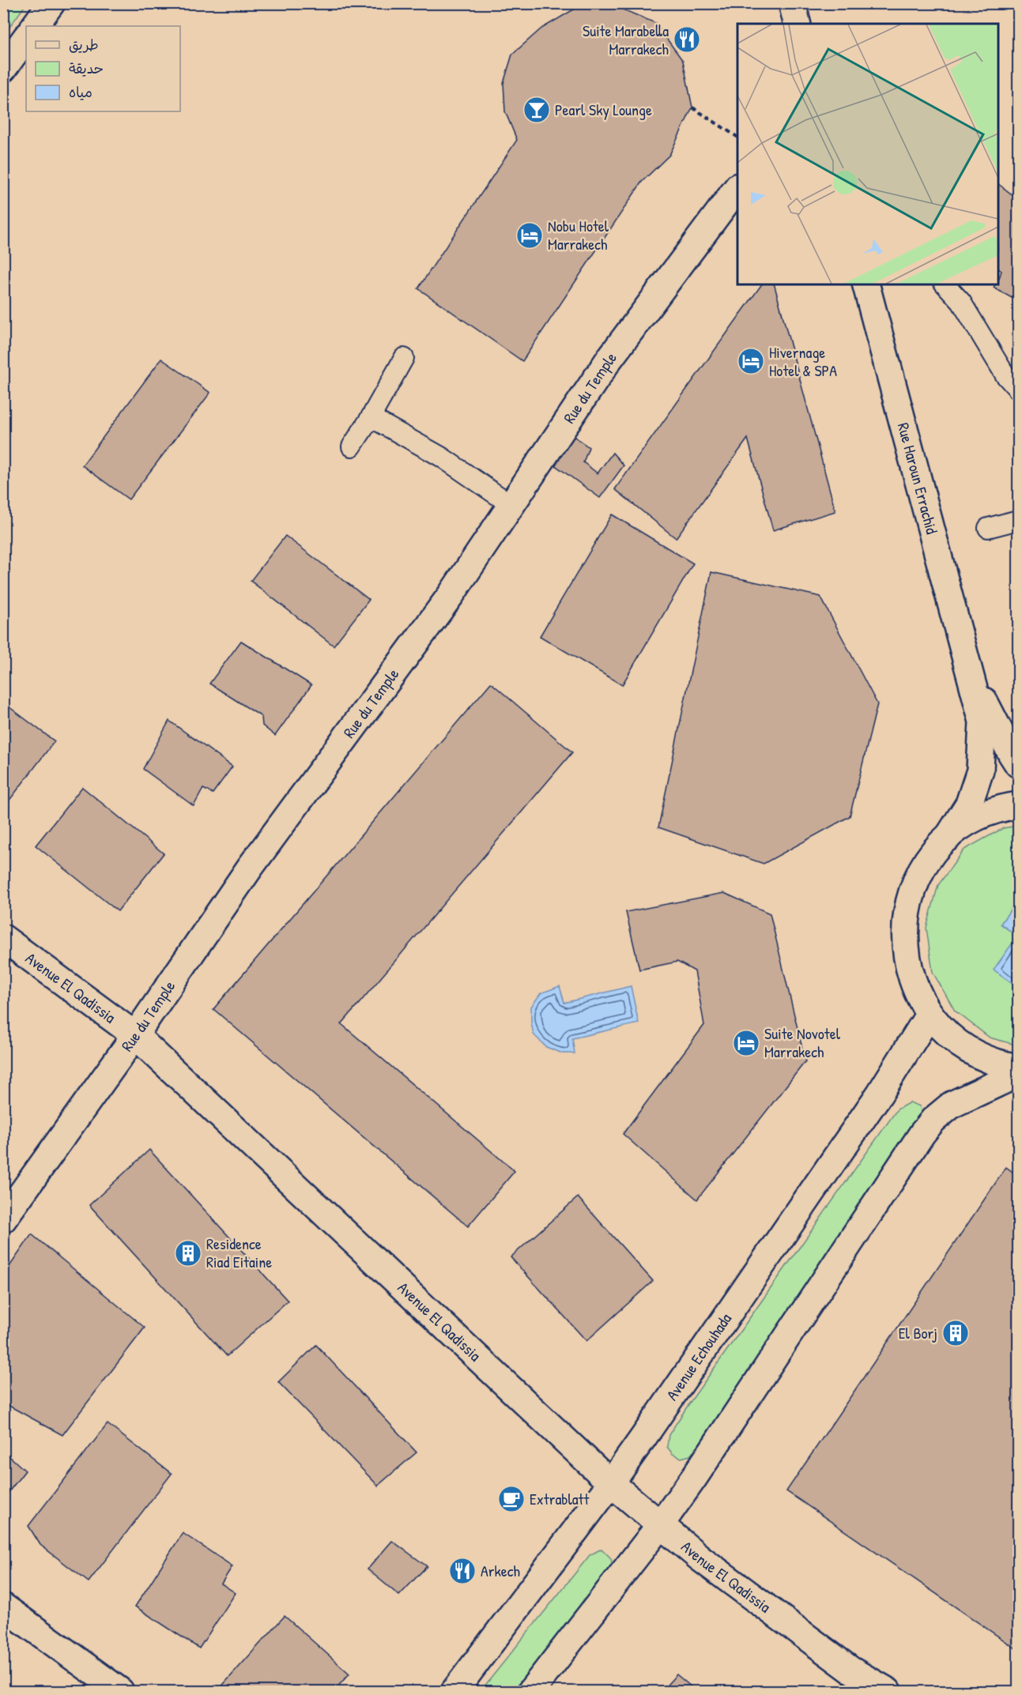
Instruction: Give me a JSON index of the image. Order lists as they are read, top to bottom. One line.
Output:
{"streets":{"street":["Rue du Temple","Rue Haroun Errachid","Avenue El Qadissia","Avenue Echouhada"]},"crossings":[["Rue du Temple","Avenue El Qadissia"],["Avenue El Qadissia","Avenue Echouhada"]],"places":{"restaurant":["Suite Marabella Marrakech","Arkech"],"bar":["Pearl Sky Lounge"],"hotel":["Nobu Hotel Marrakech","Hivernage Hotel & SPA","Suite Novotel Marrakech"],"building":["Residence Riad Eitaine","El Borj"],"cafe":["Extrablatt"]},"legend":["طريق","حديقة","مياه"]}
